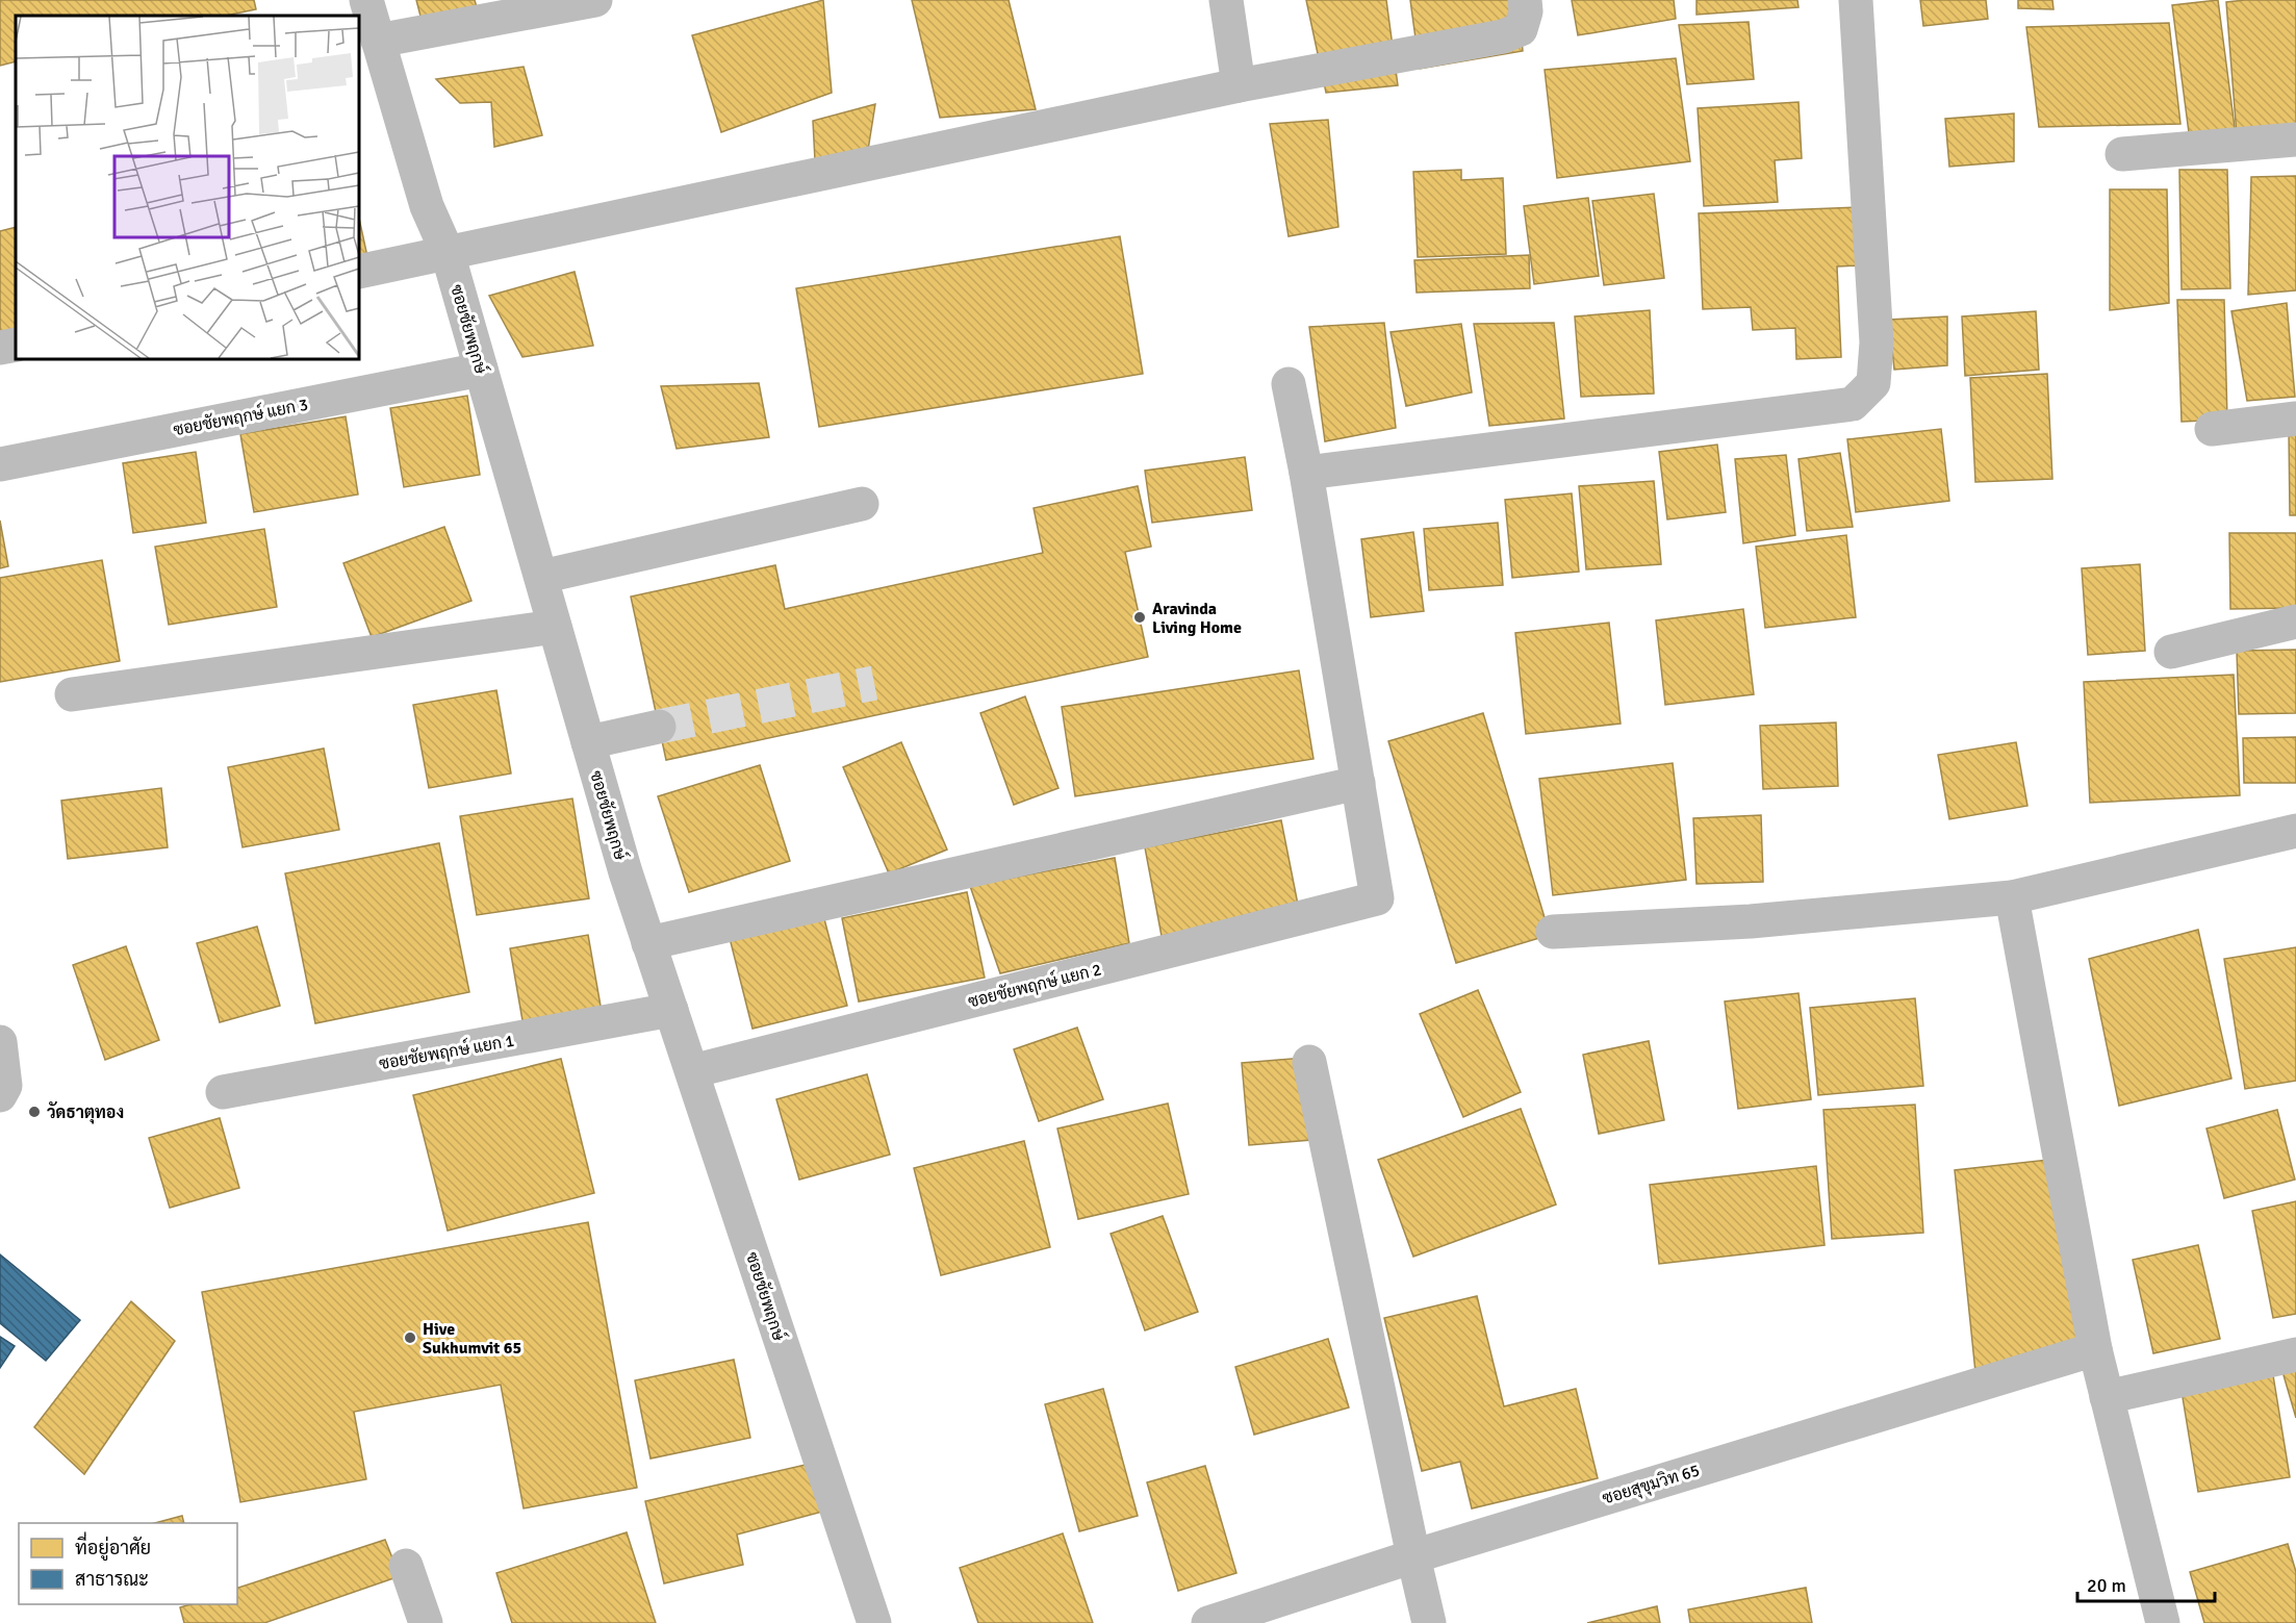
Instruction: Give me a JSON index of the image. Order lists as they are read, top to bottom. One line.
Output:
{"streets":{"street":["ซอยชัยพฤกษ์","ซอยชัยพฤกษ์ แยก 3","ซอยชัยพฤกษ์ แยก 2","ซอยชัยพฤกษ์ แยก 1","ซอยสุขุมวิท 65"]},"crossings":[["ซอยชัยพฤกษ์","ซอยชัยพฤกษ์ แยก 3"],["ซอยชัยพฤกษ์","ซอยชัยพฤกษ์ แยก 2"],["ซอยชัยพฤกษ์","ซอยชัยพฤกษ์ แยก 1"]],"places":["Aravinda Living Home","วัดธาตุทอง","Hive Sukhumvit 65"],"legend":["ที่อยู่อาศัย","สาธารณะ"],"scale_bar":"20 m"}
